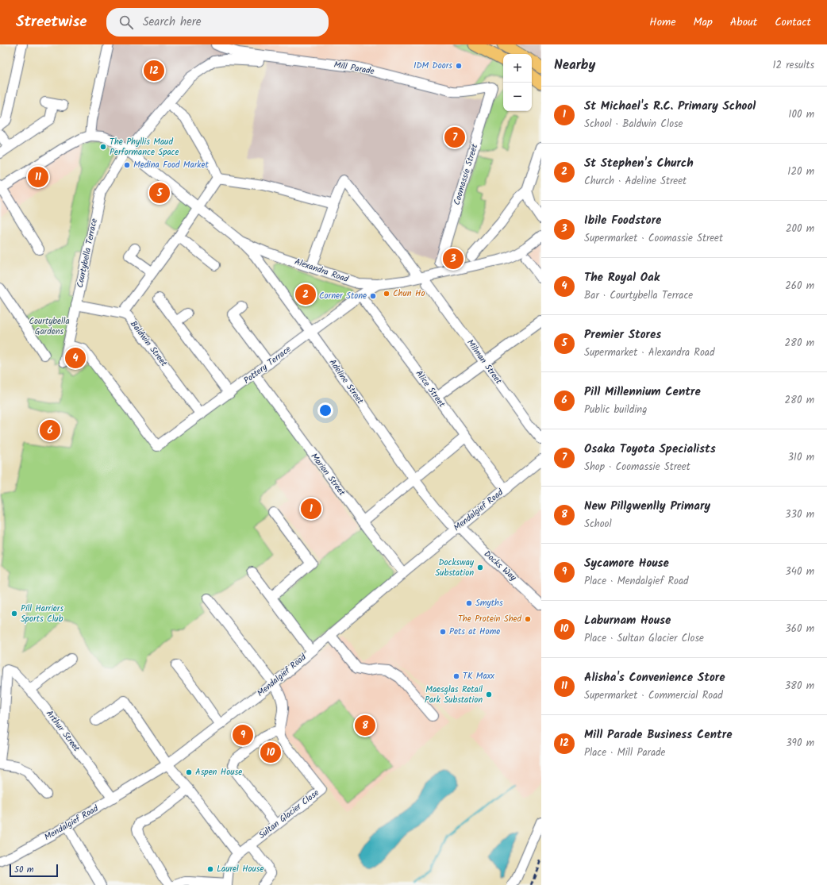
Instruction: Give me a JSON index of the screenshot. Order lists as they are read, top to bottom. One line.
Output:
{"streets":{"street":["Mill Parade","Coomassie Street","Courtybella Terrace","Alexandra Road","Baldwin Street","Milman Street","Pottery Terrace","Adeline Street","Alice Street","Marion Street","Mendalgief Road","Docks Way","Arthur Street","Sultan Glacier Close"]},"crossings":[["Mill Parade","Coomassie Street"],["Courtybella Terrace","Alexandra Road"],["Courtybella Terrace","Baldwin Street"],["Courtybella Terrace","Pottery Terrace"],["Alexandra Road","Milman Street"],["Alexandra Road","Pottery Terrace"],["Alexandra Road","Adeline Street"],["Baldwin Street","Pottery Terrace"],["Pottery Terrace","Adeline Street"],["Pottery Terrace","Alice Street"],["Pottery Terrace","Marion Street"],["Marion Street","Mendalgief Road"],["Mendalgief Road","Docks Way"],["Mendalgief Road","Arthur Street"]],"parks":["Courtybella Gardens"],"places":["IDM Doors","The Phyllis Maud Performance Space","Medina Food Market","Chun Ho","Corner Stone","Docksway Substation","Smyths","Pill Harriers Sports Club","The Protein Shed","Pets at Home","TK Maxx","Maesglas Retail Park Substation","Aspen House","Laurel House"],"scale_bar":"50 m","page":{"header":"Streetwise","search":"Search here","nav":["Home","Map","About","Contact"],"heading":["Nearby","12 results"],"map_buttons":["+","−"],"pins":["12","7","11","5","3","2","4","6","1","8","9","10"],"list":[{"mark":"1","name":"St Michael's R.C. Primary School","note":"School · Baldwin Close","value":"100 m"},{"mark":"2","name":"St Stephen's Church","note":"Church · Adeline Street","value":"120 m"},{"mark":"3","name":"Ibile Foodstore","note":"Supermarket · Coomassie Street","value":"200 m"},{"mark":"4","name":"The Royal Oak","note":"Bar · Courtybella Terrace","value":"260 m"},{"mark":"5","name":"Premier Stores","note":"Supermarket · Alexandra Road","value":"280 m"},{"mark":"6","name":"Pill Millennium Centre","note":"Public building","value":"280 m"},{"mark":"7","name":"Osaka Toyota Specialists","note":"Shop · Coomassie Street","value":"310 m"},{"mark":"8","name":"New Pillgwenlly Primary","note":"School","value":"330 m"},{"mark":"9","name":"Sycamore House","note":"Place · Mendalgief Road","value":"340 m"},{"mark":"10","name":"Laburnam House","note":"Place · Sultan Glacier Close","value":"360 m"},{"mark":"11","name":"Alisha's Convenience Store","note":"Supermarket · Commercial Road","value":"380 m"},{"mark":"12","name":"Mill Parade Business Centre","note":"Place · Mill Parade","value":"390 m"}],"scale":"50 m"}}
